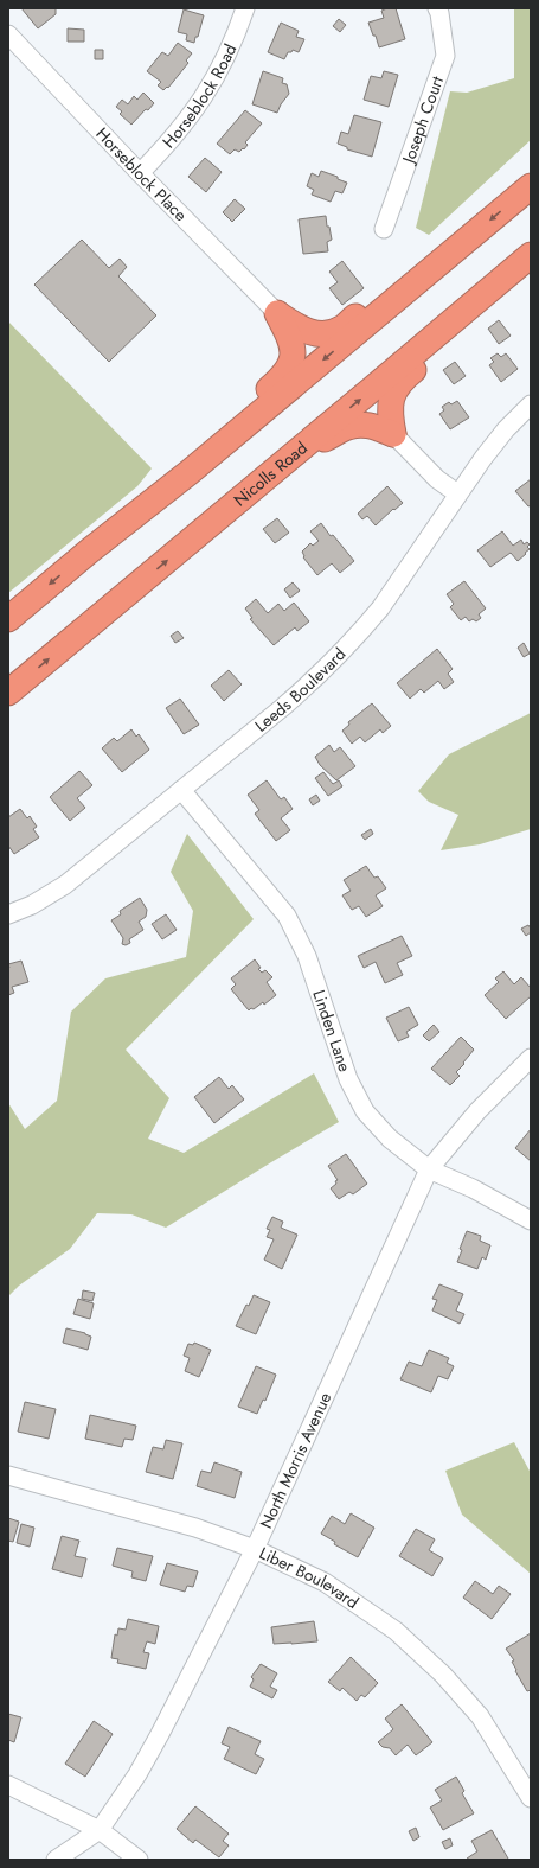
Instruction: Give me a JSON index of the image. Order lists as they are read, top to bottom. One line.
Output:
{"streets":{"highway":["Nicolls Road"],"street":["Horseblock Road","Joseph Court","Horseblock Place","Leeds Boulevard","Linden Lane","North Morris Avenue","Liber Boulevard"]},"crossings":[["Horseblock Road","Horseblock Place"],["Leeds Boulevard","Linden Lane"],["Linden Lane","North Morris Avenue"],["North Morris Avenue","Liber Boulevard"]]}
